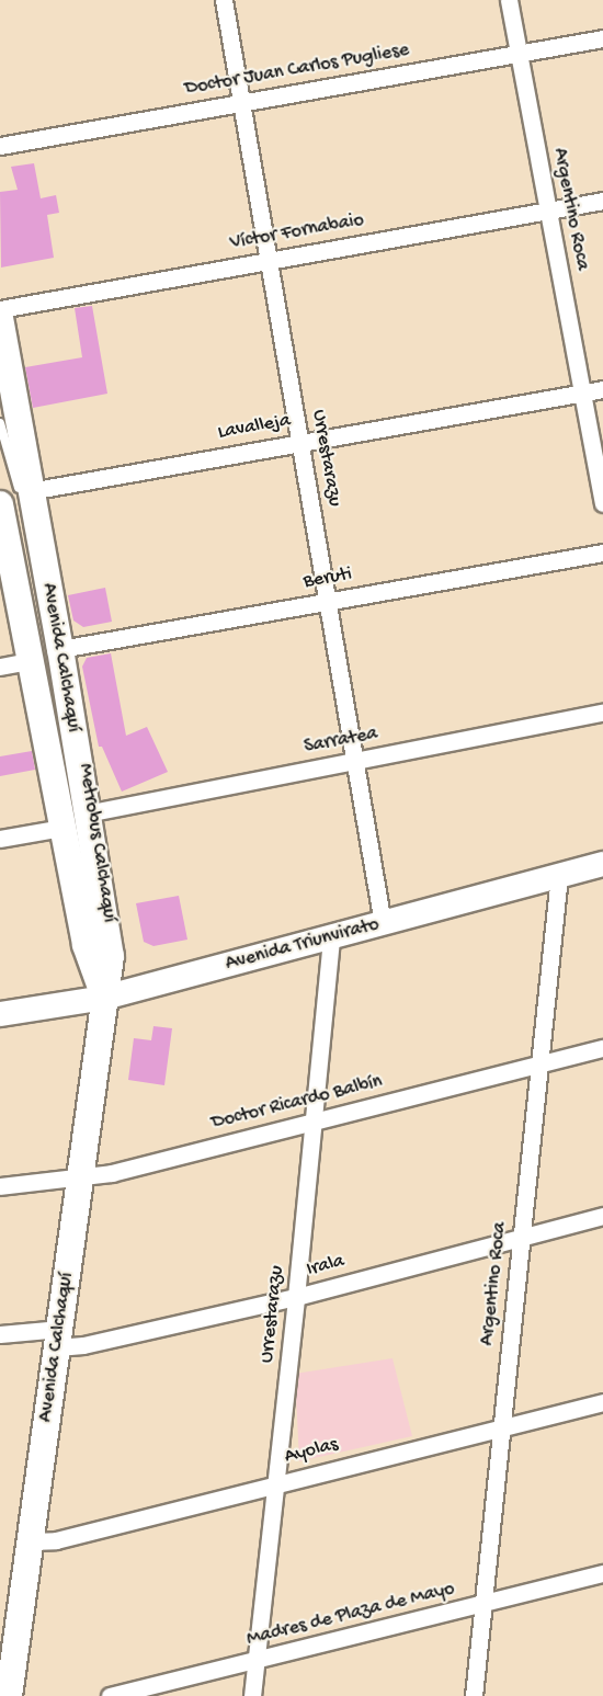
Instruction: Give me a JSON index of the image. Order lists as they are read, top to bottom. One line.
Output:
{"streets":{"main road":["Avenida Calchaquí"],"street":["Doctor Juan Carlos Pugliese","Argentino Roca","Víctor Fornabaio","Lavalleja","Urrestarazu","Beruti","Sarratea","Avenida Triunvirato","Doctor Ricardo Balbín","Irala","Ayolas","Madres de Plaza de Mayo"],"lane":["Metrobus Calchaquí"]},"crossings":[["Doctor Juan Carlos Pugliese","Argentino Roca"],["Doctor Juan Carlos Pugliese","Urrestarazu"],["Argentino Roca","Víctor Fornabaio"],["Argentino Roca","Lavalleja"],["Argentino Roca","Avenida Triunvirato"],["Argentino Roca","Doctor Ricardo Balbín"],["Argentino Roca","Irala"],["Argentino Roca","Ayolas"],["Argentino Roca","Madres de Plaza de Mayo"],["Víctor Fornabaio","Urrestarazu"],["Lavalleja","Urrestarazu"],["Lavalleja","Avenida Calchaquí"],["Urrestarazu","Beruti"],["Urrestarazu","Sarratea"],["Urrestarazu","Avenida Triunvirato"],["Urrestarazu","Doctor Ricardo Balbín"],["Urrestarazu","Irala"],["Urrestarazu","Ayolas"],["Urrestarazu","Madres de Plaza de Mayo"],["Beruti","Avenida Calchaquí"],["Avenida Calchaquí","Sarratea"],["Avenida Calchaquí","Metrobus Calchaquí"],["Avenida Calchaquí","Avenida Triunvirato"],["Avenida Calchaquí","Doctor Ricardo Balbín"],["Avenida Calchaquí","Irala"],["Avenida Calchaquí","Ayolas"],["Metrobus Calchaquí","Avenida Triunvirato"]]}
